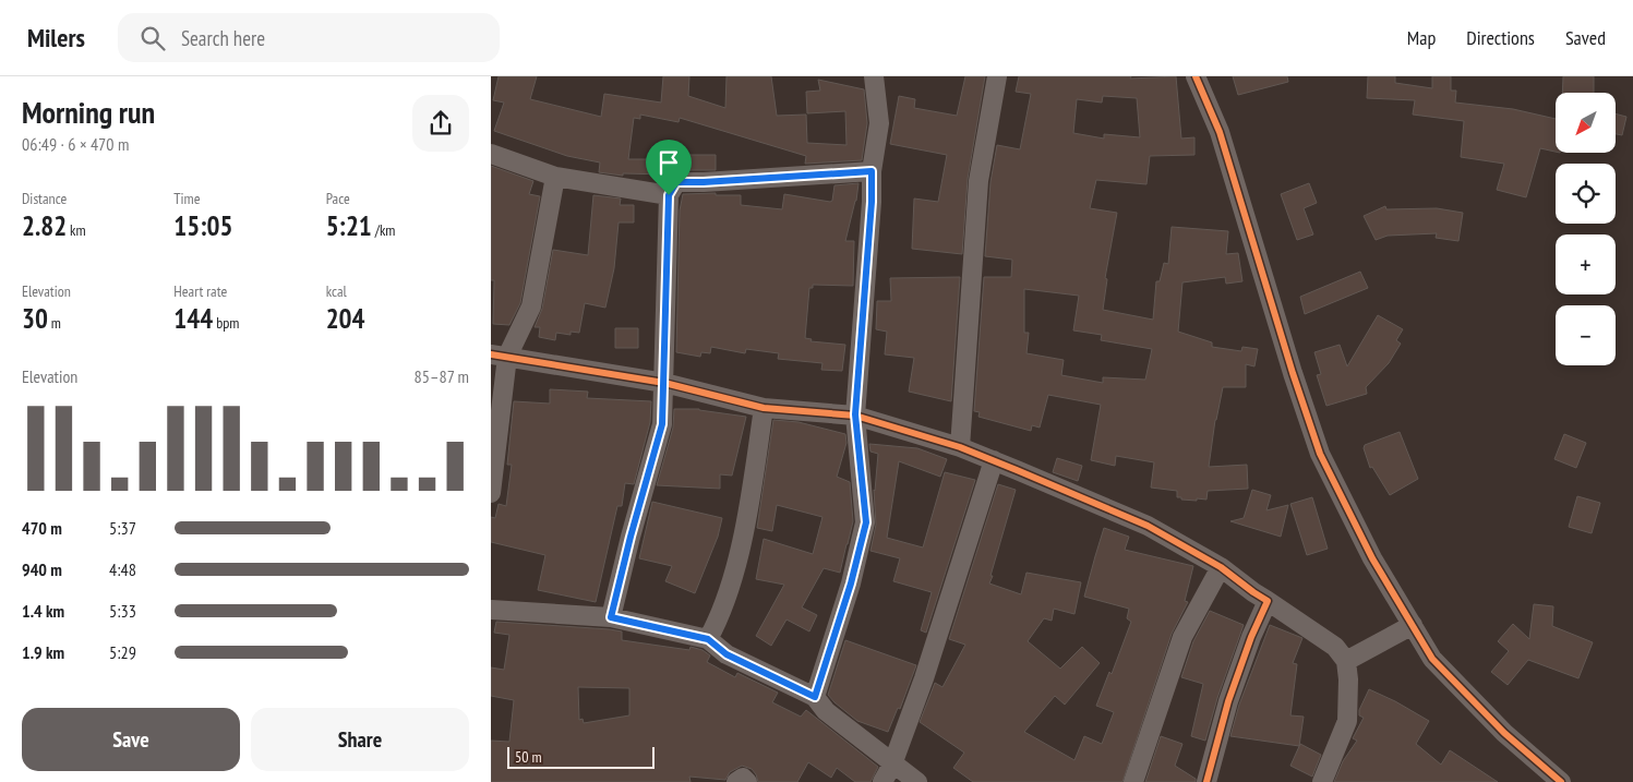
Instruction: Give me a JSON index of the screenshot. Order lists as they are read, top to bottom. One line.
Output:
{"scale_bar":"50 m","north":"bottom left","page":{"header":"Milers","search":"Search here","nav":["Map","Directions","Saved"],"heading":["Morning run","06:49 · 6 × 470 m"],"map_buttons":["+","−"],"stats":[["Distance","2.82 km"],["Time","15:05"],["Pace","5:21 /km"],["Elevation","30 m"],["Heart rate","144 bpm"],["kcal","204"]],"chart":["Elevation","85–87 m"],"list":[{"name":"470 m","note":"5:37"},{"name":"940 m","note":"4:48"},{"name":"1.4 km","note":"5:33"},{"name":"1.9 km","note":"5:29"}],"buttons":["Save","Share"],"scale":"50 m"}}
